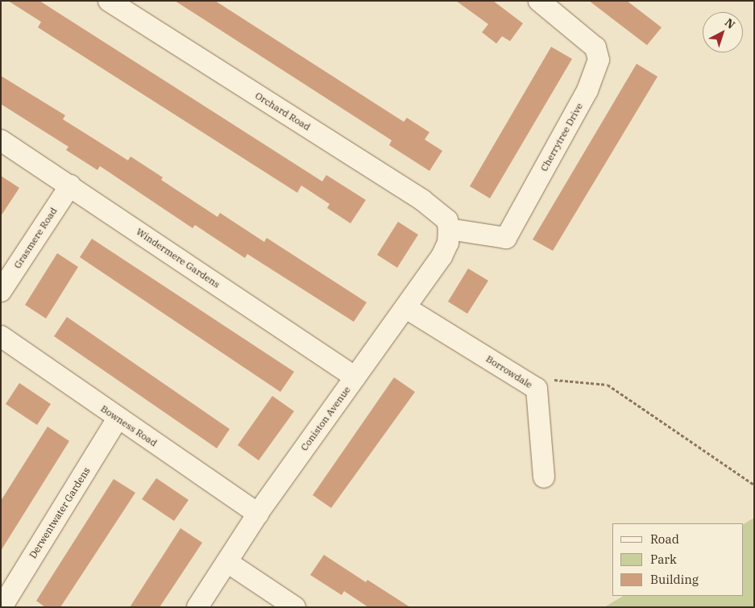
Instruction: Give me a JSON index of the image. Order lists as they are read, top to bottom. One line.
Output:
{"streets":{"street":["Orchard Road","Cherrytree Drive","Grasmere Road","Windermere Gardens","Borrowdale","Coniston Avenue","Bowness Road","Derwentwater Gardens"]},"crossings":[["Orchard Road","Cherrytree Drive"],["Orchard Road","Coniston Avenue"],["Cherrytree Drive","Coniston Avenue"],["Grasmere Road","Windermere Gardens"],["Windermere Gardens","Coniston Avenue"],["Borrowdale","Coniston Avenue"],["Coniston Avenue","Bowness Road"],["Bowness Road","Derwentwater Gardens"]],"legend":["Road","Park","Building"],"north":"top right"}
